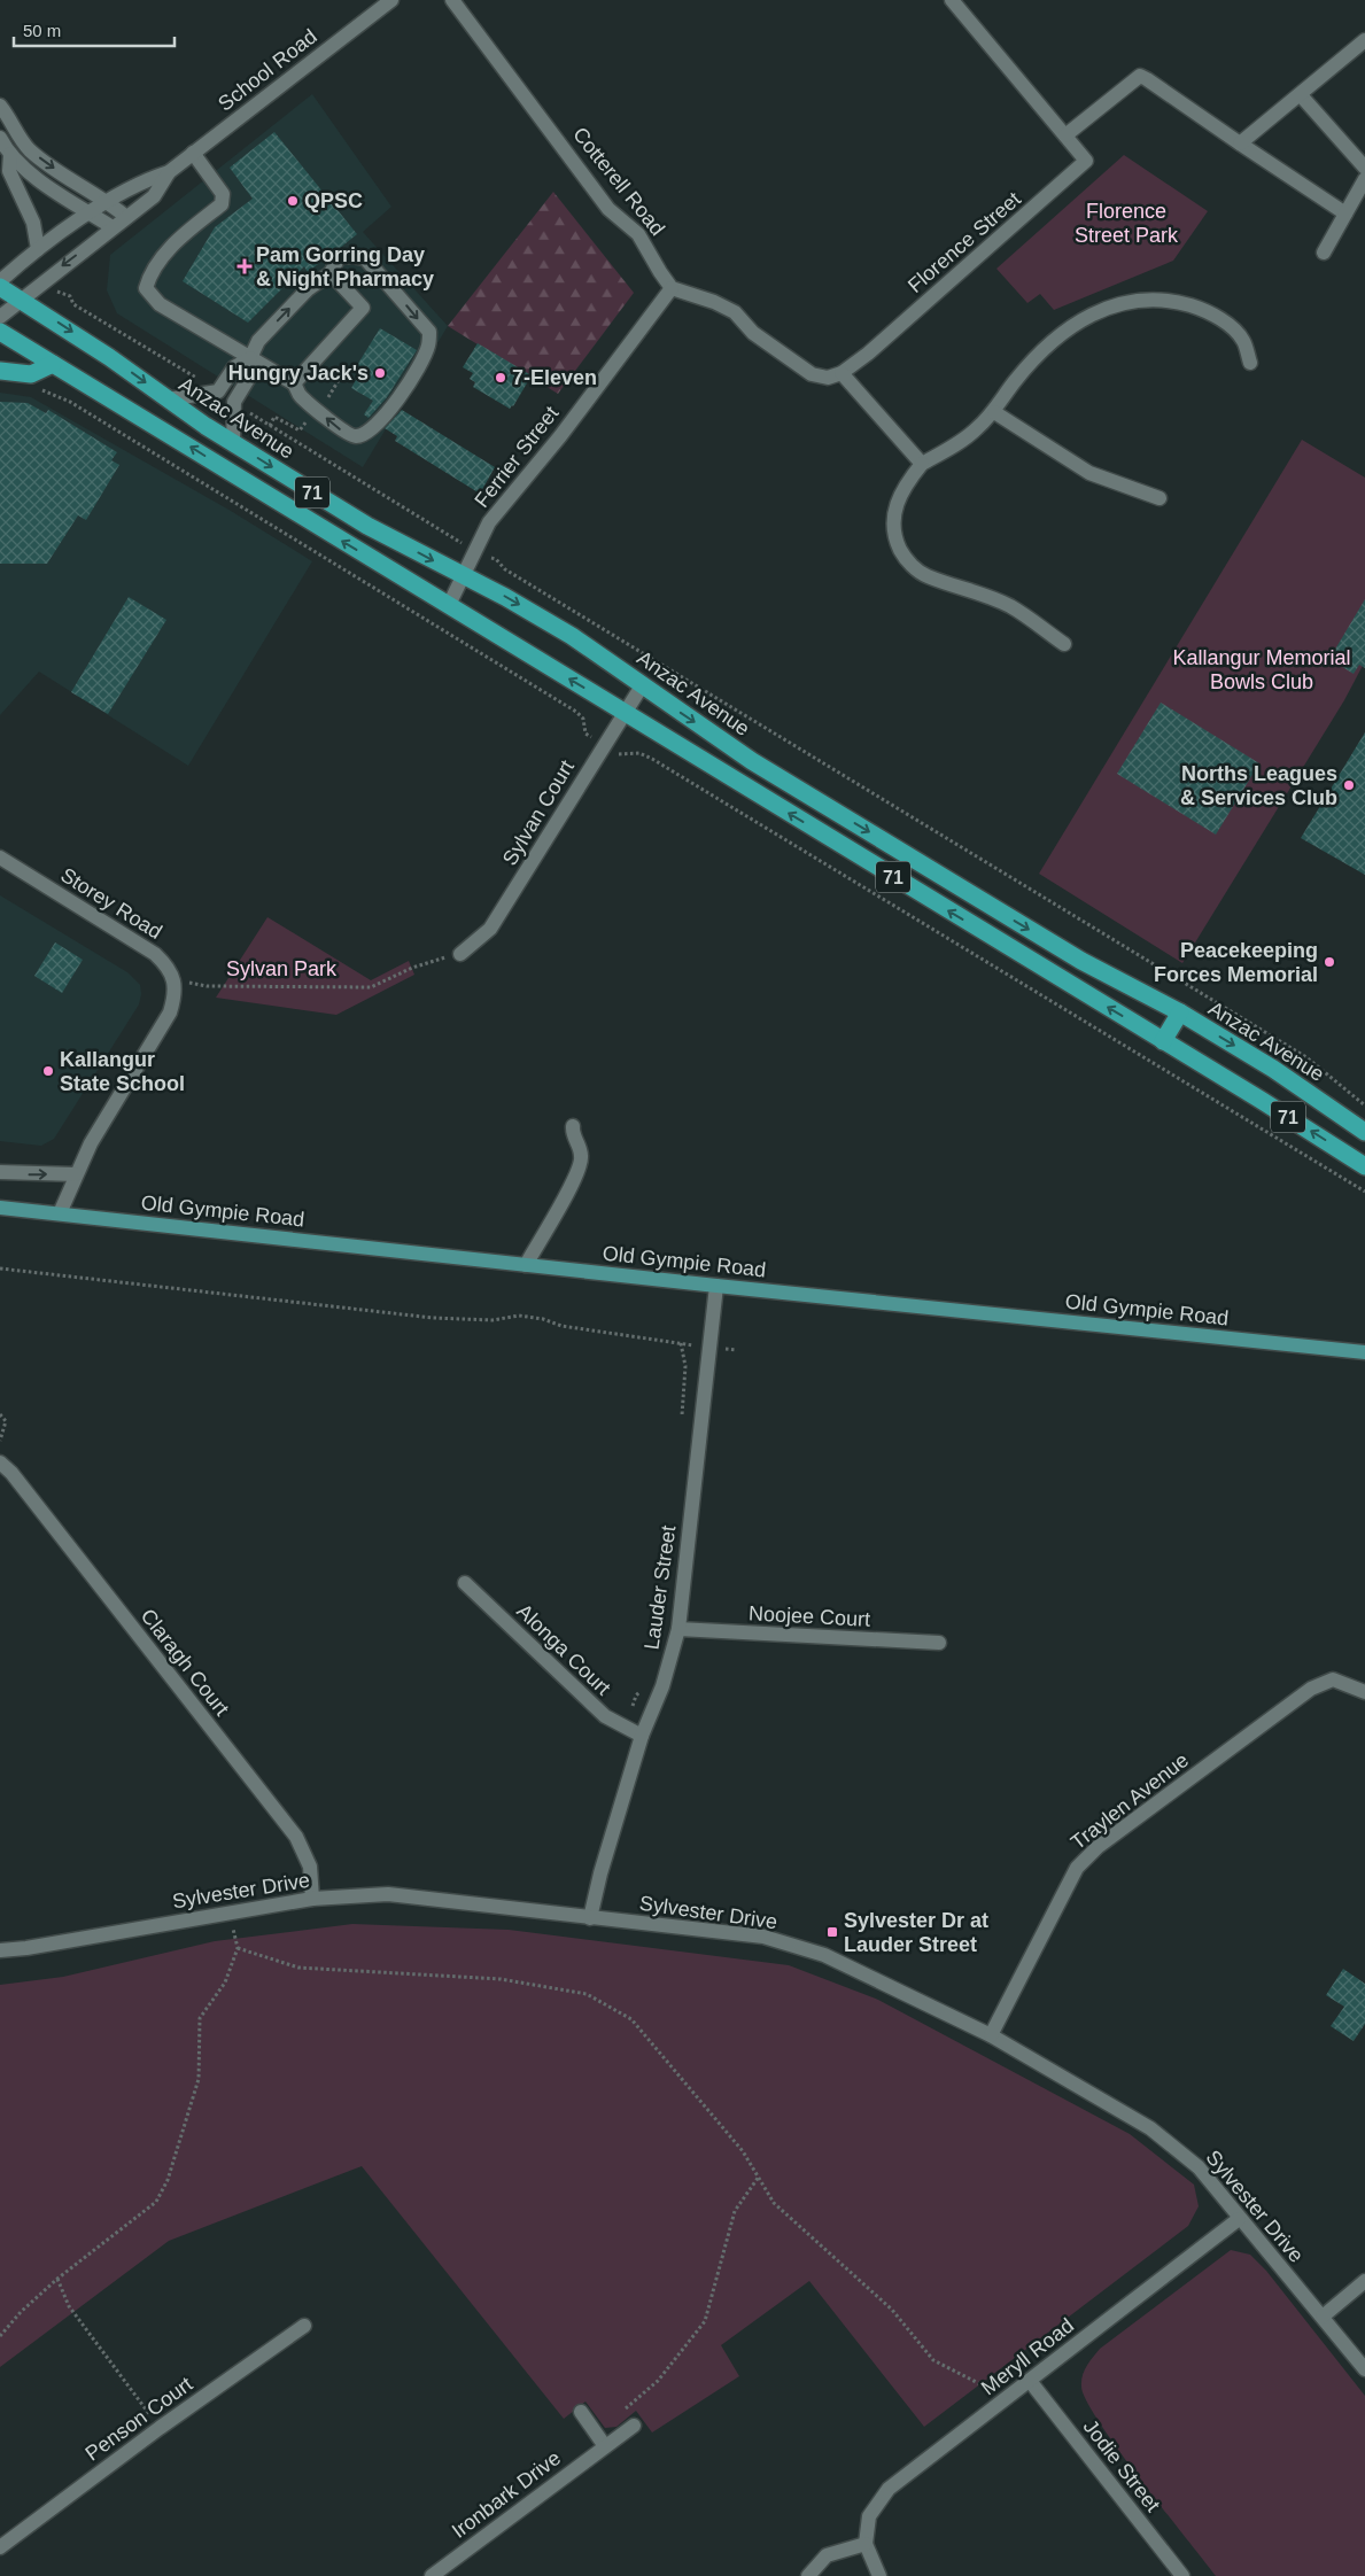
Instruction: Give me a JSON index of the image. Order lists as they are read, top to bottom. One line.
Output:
{"streets":{"highway":["Anzac Avenue","71"],"main road":["Old Gympie Road"],"street":["School Road","Cotterell Road","Florence Street","Ferrier Street","Sylvan Court","Storey Road","Lauder Street","Noojee Court","Alonga Court","Claragh Court","Traylen Avenue","Sylvester Drive","Meryll Road","Penson Court","Jodie Street","Ironbark Drive"]},"crossings":[["School Road","Anzac Avenue"],["Cotterell Road","Ferrier Street"],["Anzac Avenue","Ferrier Street"],["Anzac Avenue","Sylvan Court"],["Ferrier Street","71"],["71","Sylvan Court"],["Old Gympie Road","Lauder Street"],["Lauder Street","Noojee Court"],["Lauder Street","Alonga Court"],["Lauder Street","Sylvester Drive"],["Claragh Court","Sylvester Drive"],["Traylen Avenue","Sylvester Drive"],["Sylvester Drive","Meryll Road"],["Meryll Road","Jodie Street"]],"parks":["Florence Street Park","Kallangur Memorial Bowls Club","Sylvan Park"],"places":{"other":["QPSC","Hungry Jack's","7-Eleven","Norths Leagues & Services Club","Peacekeeping Forces Memorial","Kallangur State School"],"health":["Pam Gorring Day & Night Pharmacy"],"transit":["Sylvester Dr at Lauder Street"]},"scale_bar":"50 m"}
